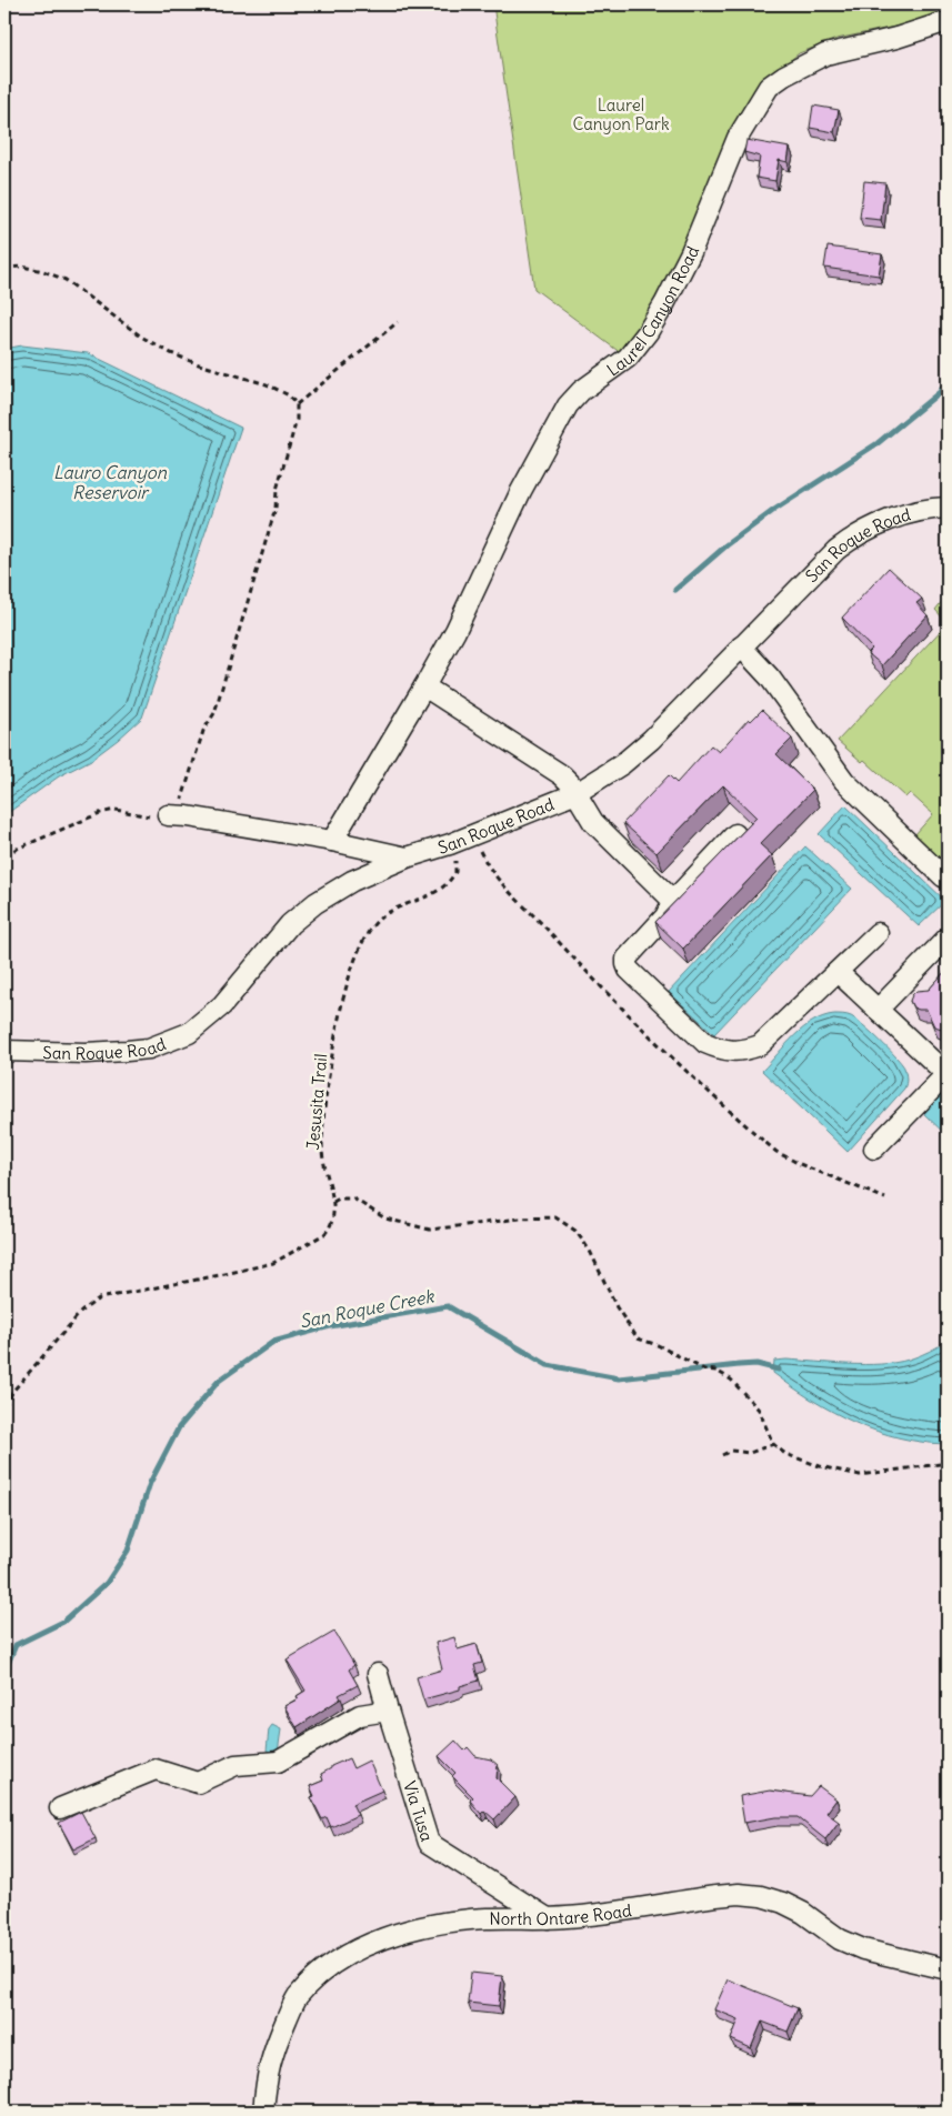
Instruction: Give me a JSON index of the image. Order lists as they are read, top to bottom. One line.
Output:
{"streets":{"street":["Laurel Canyon Road","San Roque Road","Via Tusa","North Ontare Road"],"path":["Jesusita Trail"]},"crossings":[["San Roque Road","Jesusita Trail"],["Via Tusa","North Ontare Road"]],"water":["Lauro Canyon Reservoir","San Roque Creek"],"parks":["Laurel Canyon Park"]}
